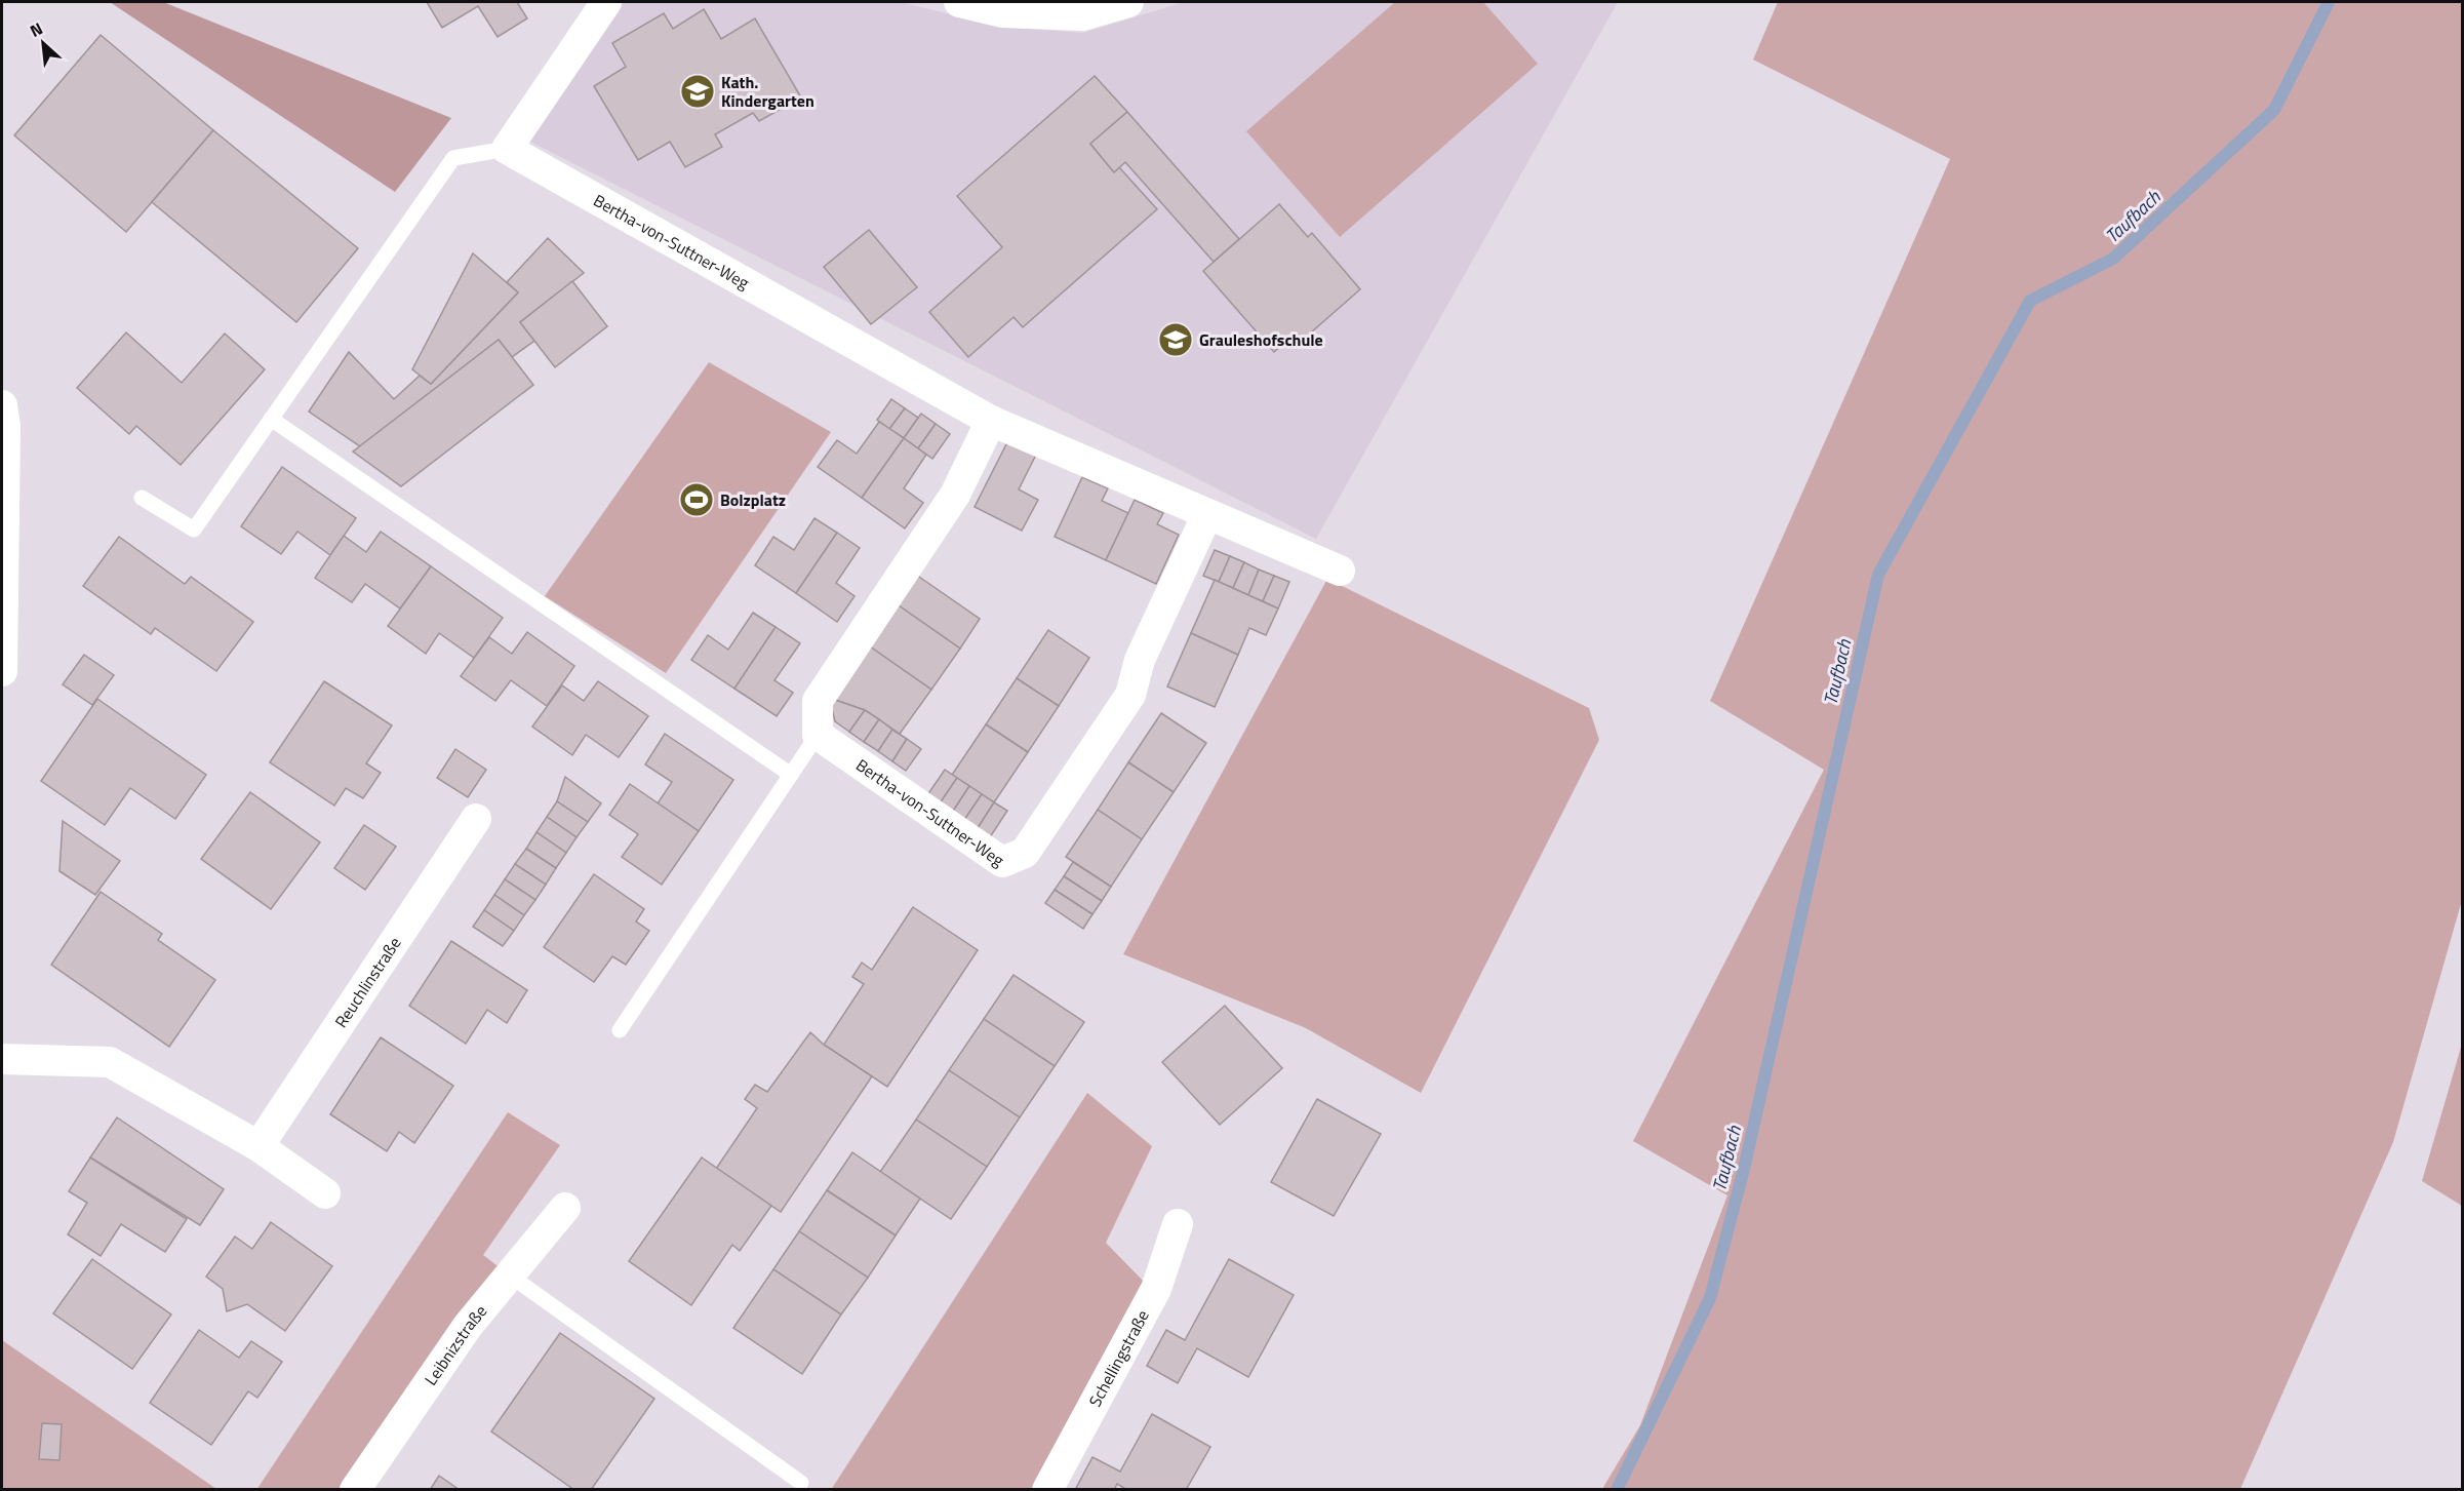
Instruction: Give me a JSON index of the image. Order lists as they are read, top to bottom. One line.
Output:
{"streets":{"street":["Bertha-von-Suttner-Weg","Reuchlinstraße","Leibnizstraße","Schellingstraße"]},"water":["Taufbach"],"places":{"school or university":["Kath. Kindergarten","Grauleshofschule"],"sports":["Bolzplatz"]},"north":"top left"}
